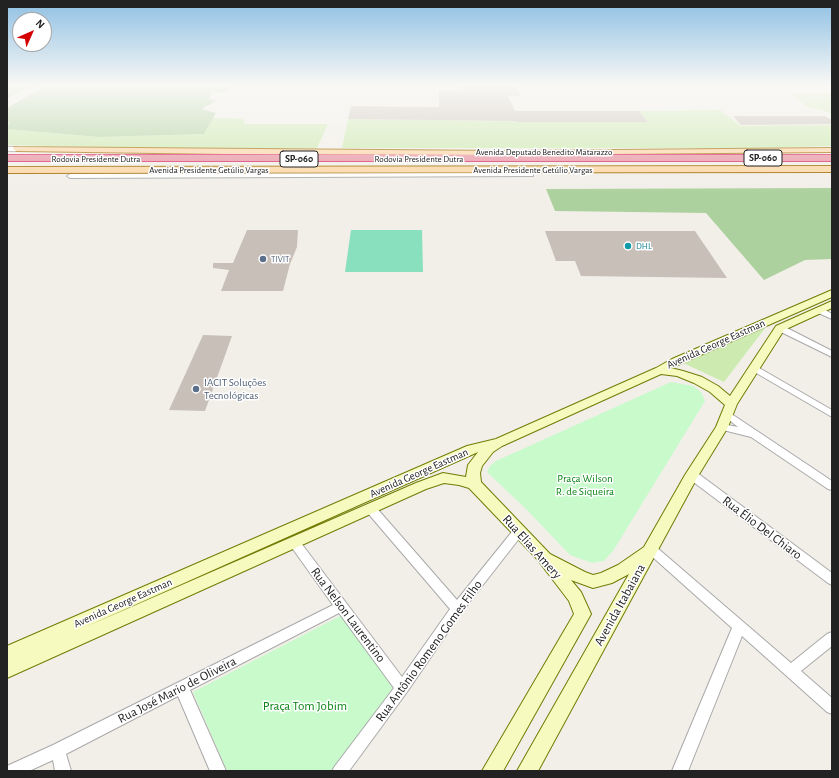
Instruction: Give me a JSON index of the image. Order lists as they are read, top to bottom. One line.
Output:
{"streets":{"highway":["SP-060","Rodovia Presidente Dutra"],"main road":["Avenida Deputado Benedito Matarazzo","Avenida Presidente Getúlio Vargas","Avenida George Eastman","Rua Elias Amery","Avenida Itabaiana"],"street":["Rua Élio Del Chiaro","Rua Nelson Laurentino","Rua Antônio Romeno Gomes Filho","Rua José Mario de Oliveira"]},"crossings":[["Avenida Deputado Benedito Matarazzo","Rodovia Presidente Dutra"],["Avenida George Eastman","Rua Elias Amery"],["Avenida George Eastman","Avenida Itabaiana"],["Avenida George Eastman","Rua Nelson Laurentino"],["Rua Élio Del Chiaro","Avenida Itabaiana"],["Rua Elias Amery","Rua Antônio Romeno Gomes Filho"],["Rua Nelson Laurentino","Rua Antônio Romeno Gomes Filho"],["Rua Nelson Laurentino","Rua José Mario de Oliveira"]],"parks":["Praça Wilson R. de Siqueira","Praça Tom Jobim"],"places":["DHL","TIVIT","IACIT Soluções Tecnológicas"],"north":"top right"}
